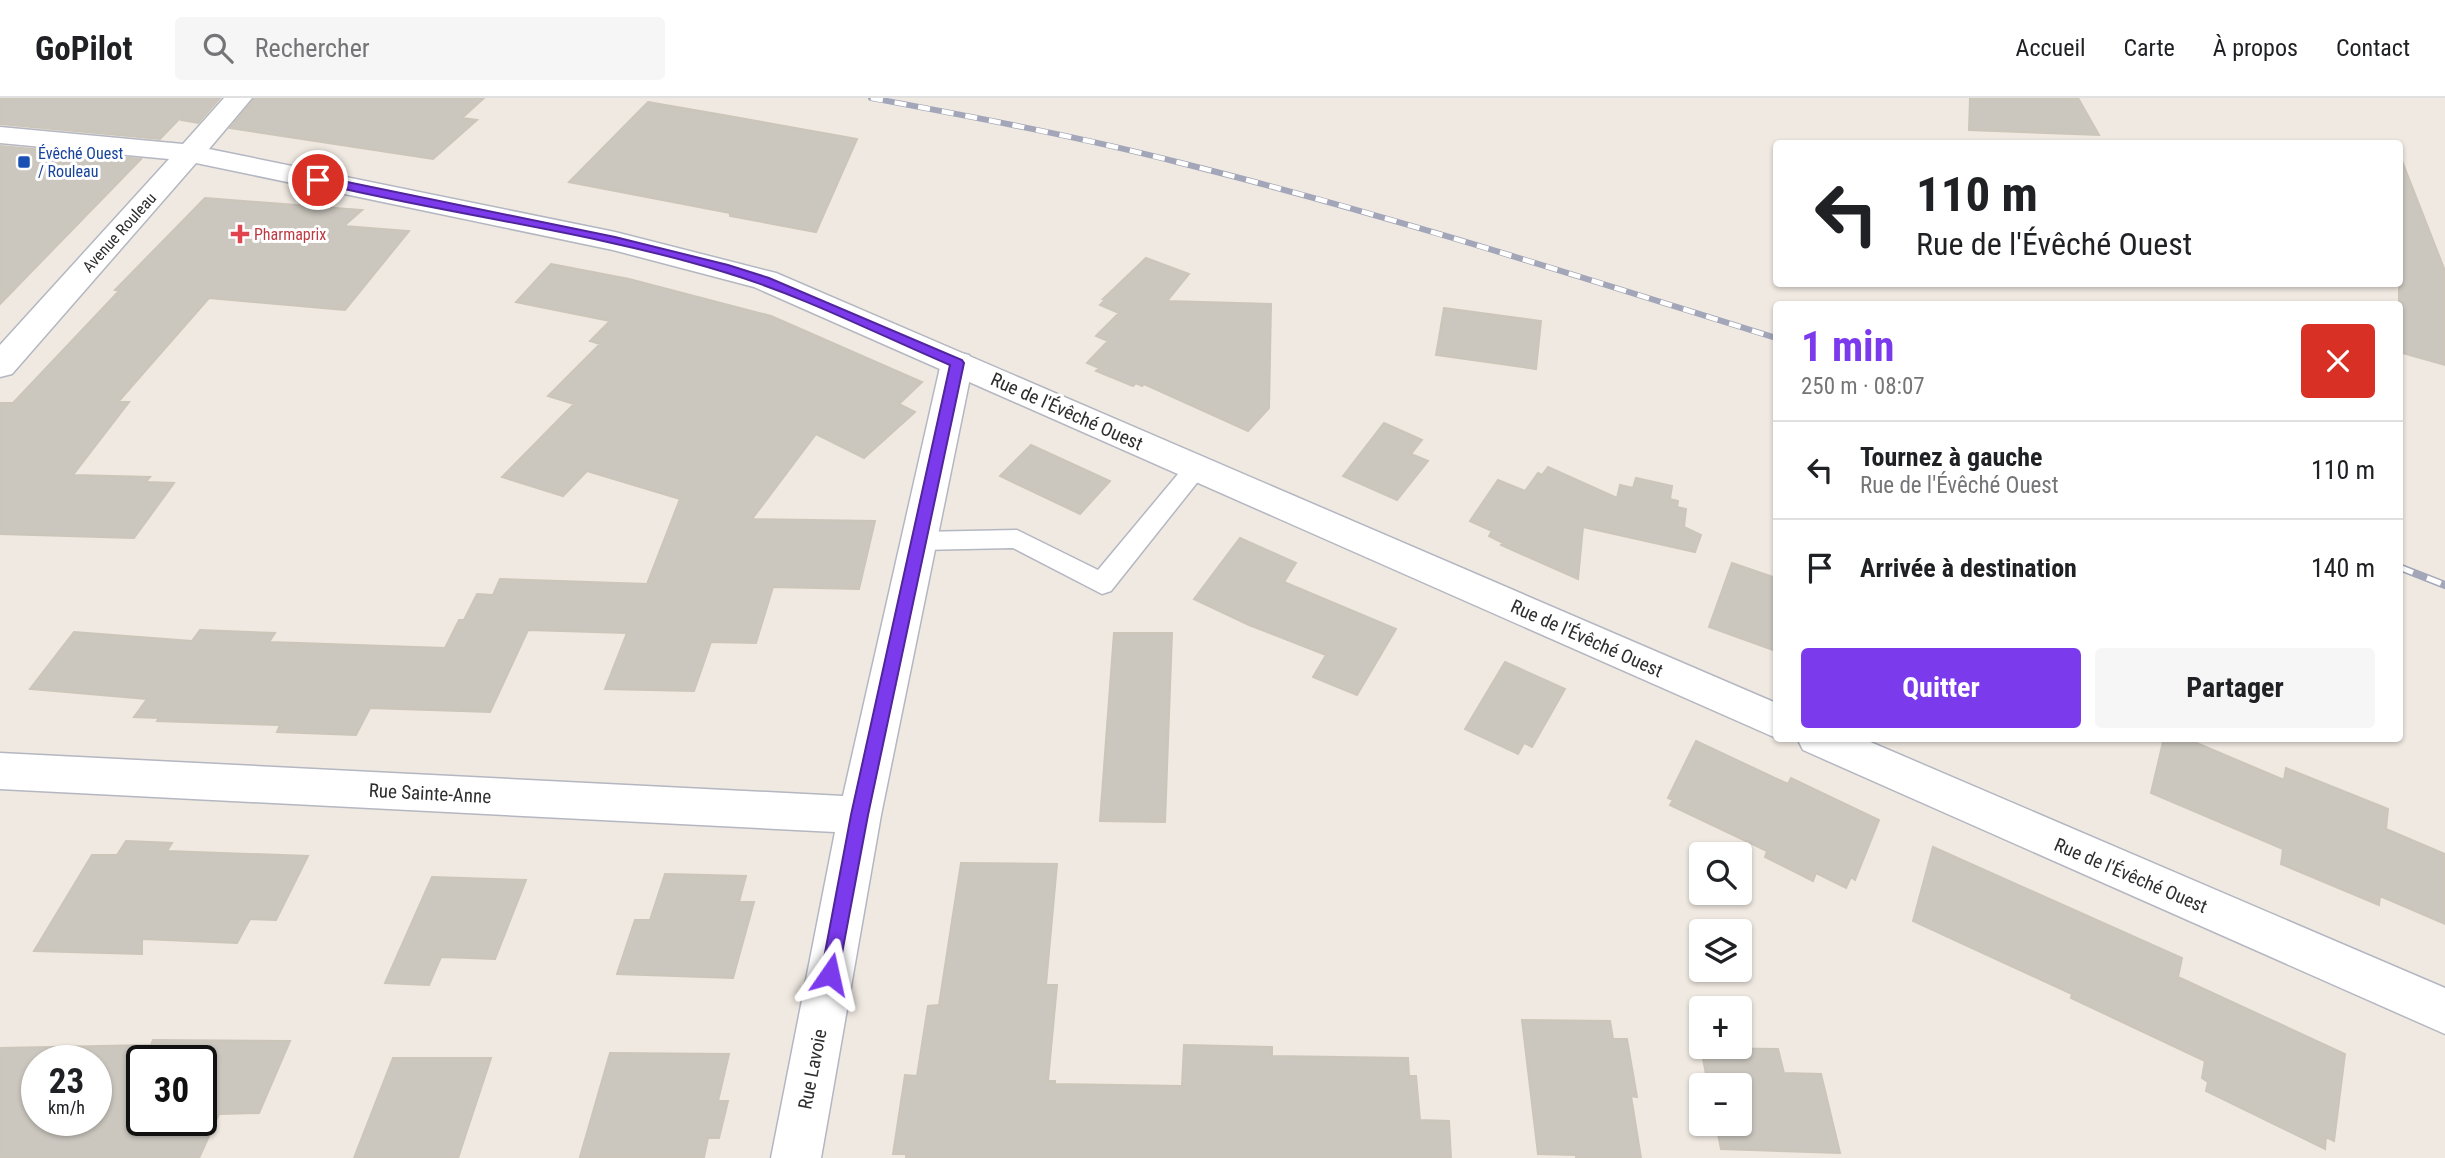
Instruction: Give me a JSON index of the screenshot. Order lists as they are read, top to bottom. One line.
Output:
{"streets":{"street":["Avenue Rouleau","Rue de l'Évêché Ouest","Rue Sainte-Anne","Rue Lavoie"]},"crossings":[["Avenue Rouleau","Rue de l'Évêché Ouest"],["Rue de l'Évêché Ouest","Rue Lavoie"],["Rue Sainte-Anne","Rue Lavoie"]],"places":{"transit":["Évêché Ouest / Rouleau"],"health":["Pharmaprix"]},"page":{"header":"GoPilot","search":"Rechercher","nav":["Accueil","Carte","À propos","Contact"],"turn":["110 m","Rue de l'Évêché Ouest"],"heading":["1 min","250 m · 08:07"],"list":[{"name":"Tournez à gauche","note":"Rue de l'Évêché Ouest","value":"110 m"},{"name":"Arrivée à destination","value":"140 m"}],"buttons":["Quitter","Partager"],"map_buttons":["+","−"],"speed":"23 km/h","limit":"30"}}
